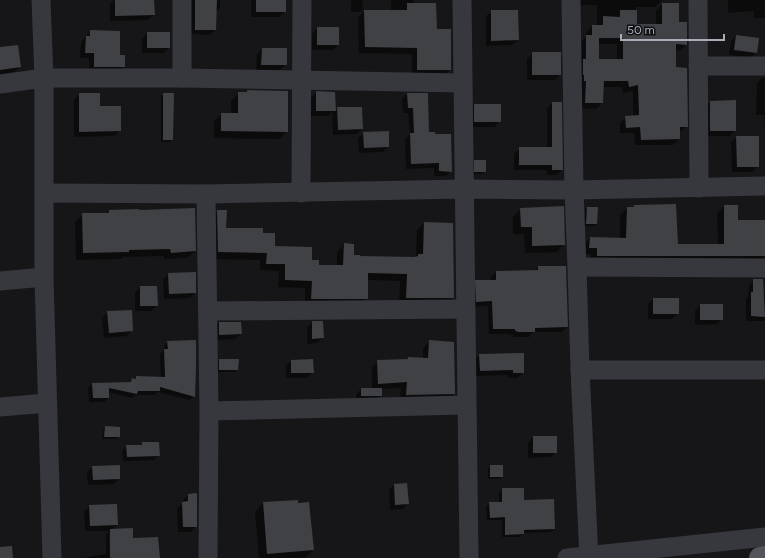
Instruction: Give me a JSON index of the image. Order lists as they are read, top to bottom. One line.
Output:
{"scale_bar":"50 m"}
